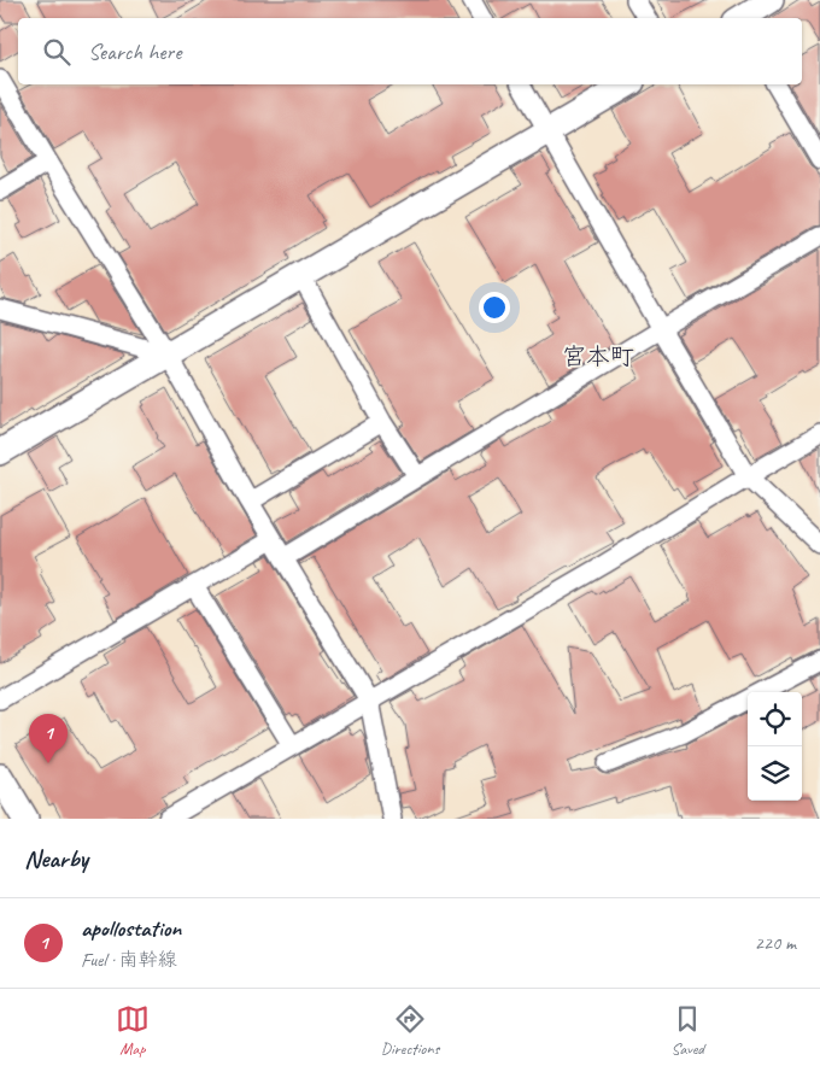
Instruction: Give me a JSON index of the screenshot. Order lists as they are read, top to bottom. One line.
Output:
{"districts":["宮本町"],"page":{"search":"Search here","pins":"1","heading":"Nearby","list":[{"mark":"1","name":"apollostation","note":"Fuel · 南幹線","value":"220 m"}],"nav":["Map","Directions","Saved"]}}
